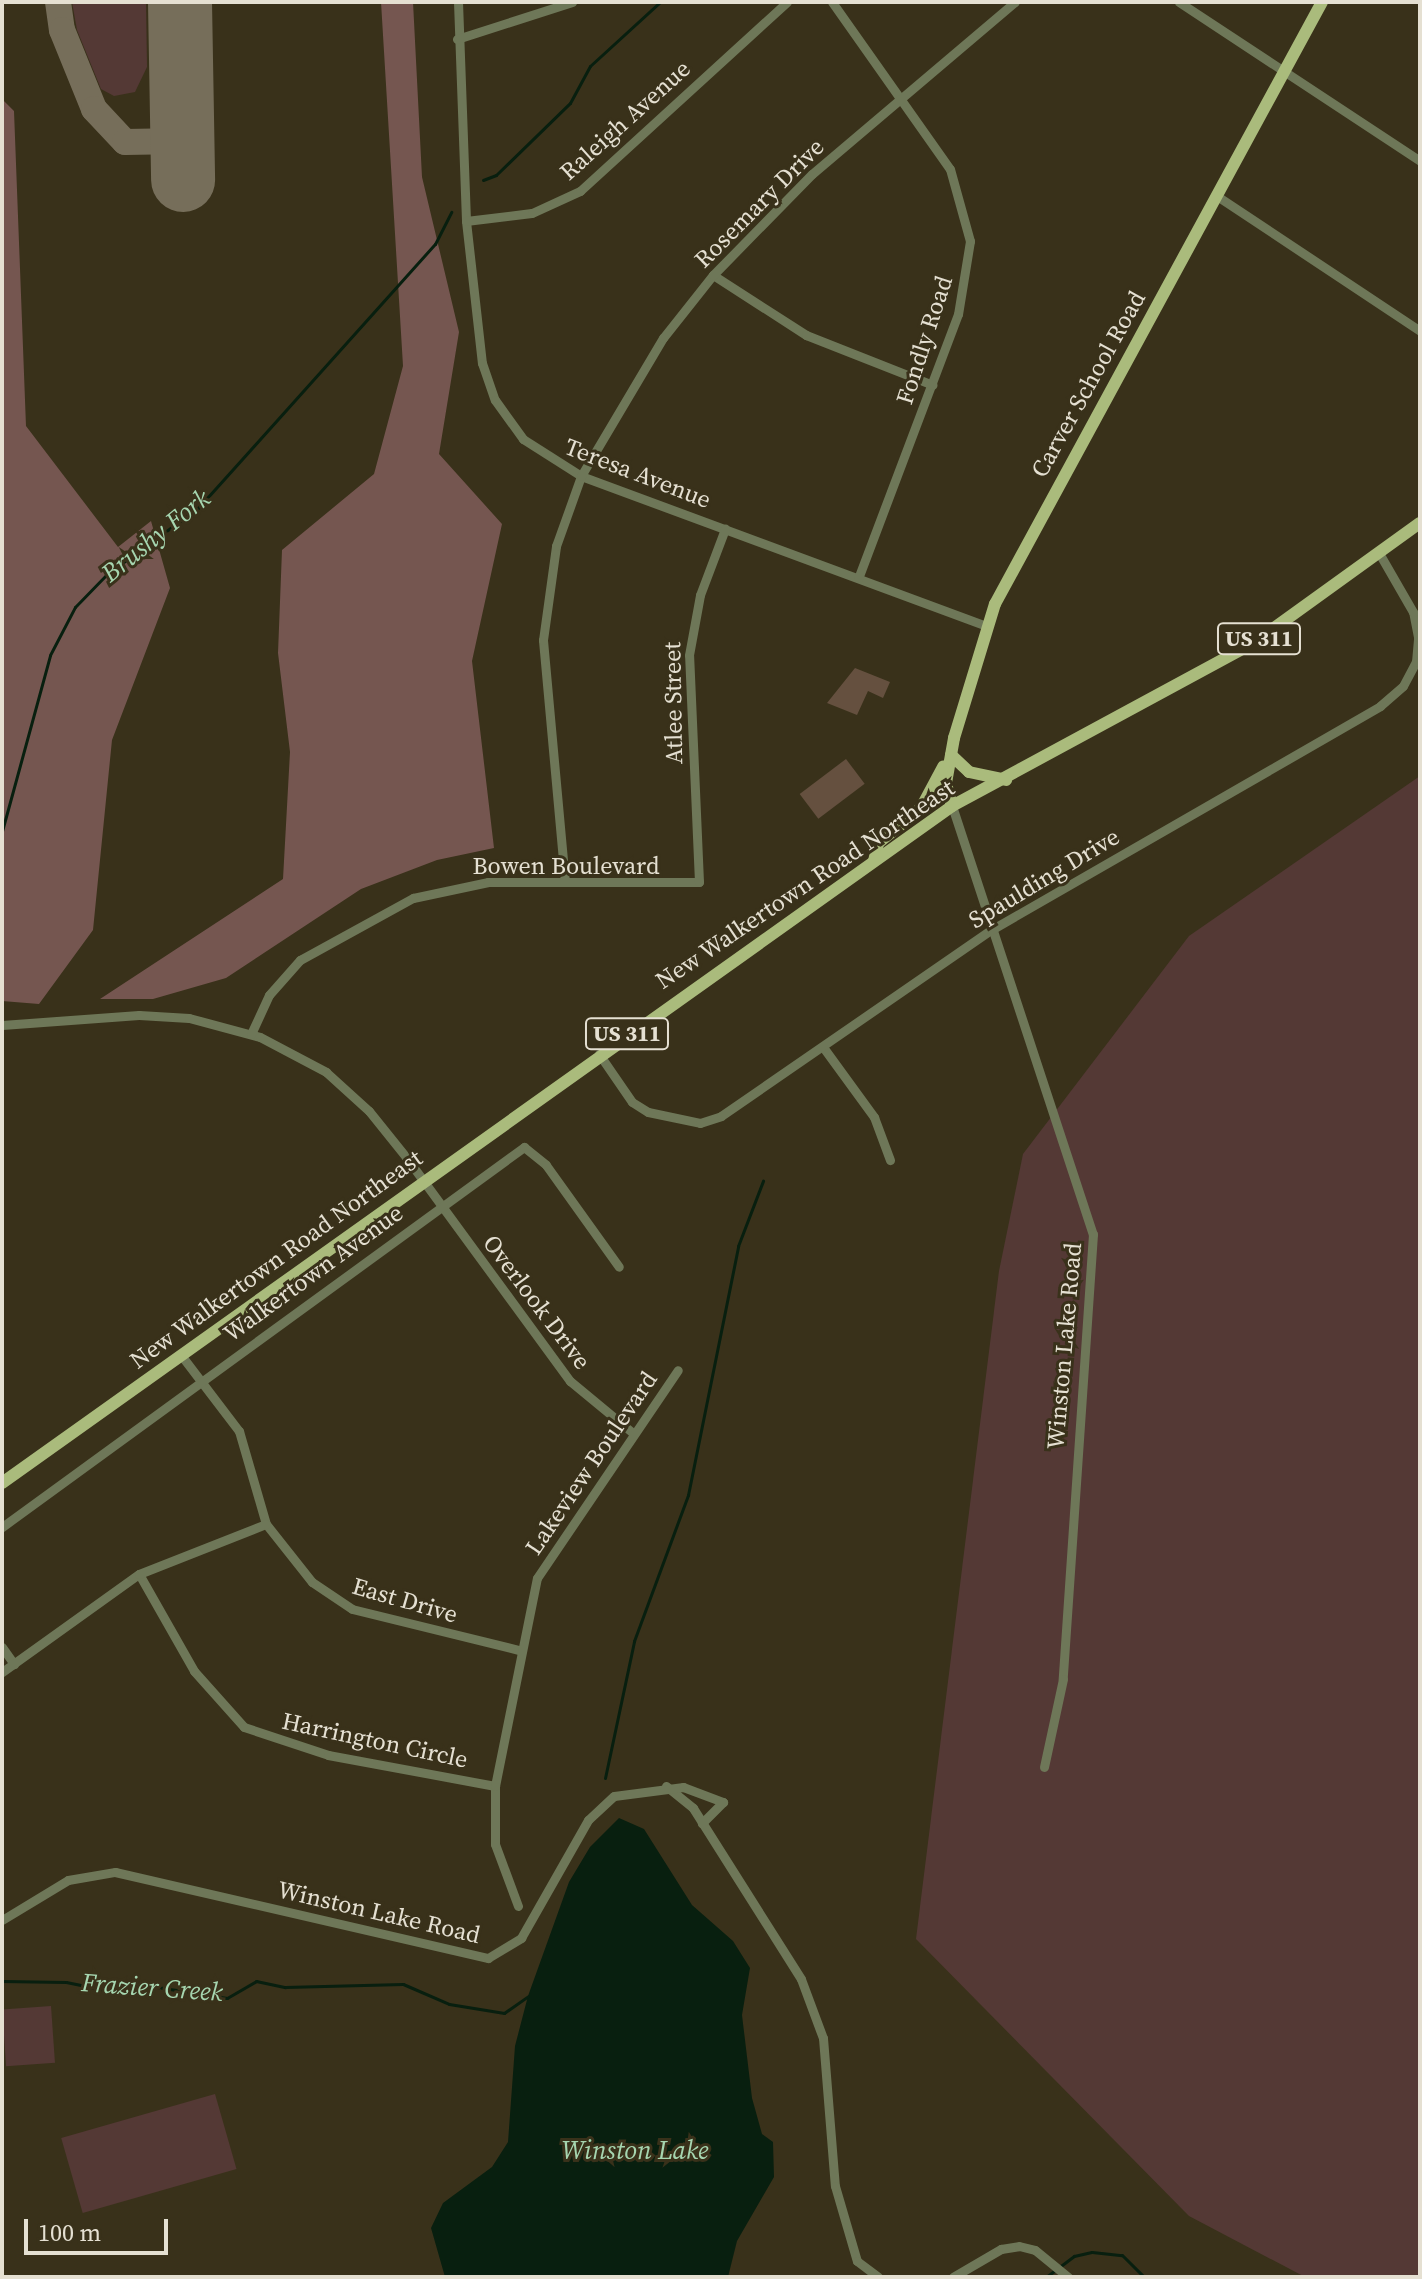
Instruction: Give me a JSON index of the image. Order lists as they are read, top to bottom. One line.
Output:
{"streets":{"main road":["Carver School Road","US 311","New Walkertown Road Northeast"],"street":["Raleigh Avenue","Rosemary Drive","Fondly Road","Teresa Avenue","Atlee Street","Bowen Boulevard","Spaulding Drive","Walkertown Avenue","Overlook Drive","Winston Lake Road","Lakeview Boulevard","East Drive","Harrington Circle"]},"crossings":[["Raleigh Avenue","Teresa Avenue"],["Rosemary Drive","Fondly Road"],["Rosemary Drive","Teresa Avenue"],["Rosemary Drive","Bowen Boulevard"],["Fondly Road","Teresa Avenue"],["Carver School Road","Teresa Avenue"],["Carver School Road","New Walkertown Road Northeast"],["Carver School Road","Winston Lake Road"],["Teresa Avenue","Atlee Street"],["Atlee Street","Bowen Boulevard"],["Spaulding Drive","New Walkertown Road Northeast"],["Spaulding Drive","Winston Lake Road"],["New Walkertown Road Northeast","Overlook Drive"],["New Walkertown Road Northeast","Winston Lake Road"],["New Walkertown Road Northeast","East Drive"],["Walkertown Avenue","Overlook Drive"],["Walkertown Avenue","East Drive"],["Overlook Drive","Lakeview Boulevard"],["Lakeview Boulevard","East Drive"],["Lakeview Boulevard","Harrington Circle"]],"water":["Brushy Fork","Frazier Creek","Winston Lake"],"scale_bar":"100 m"}
